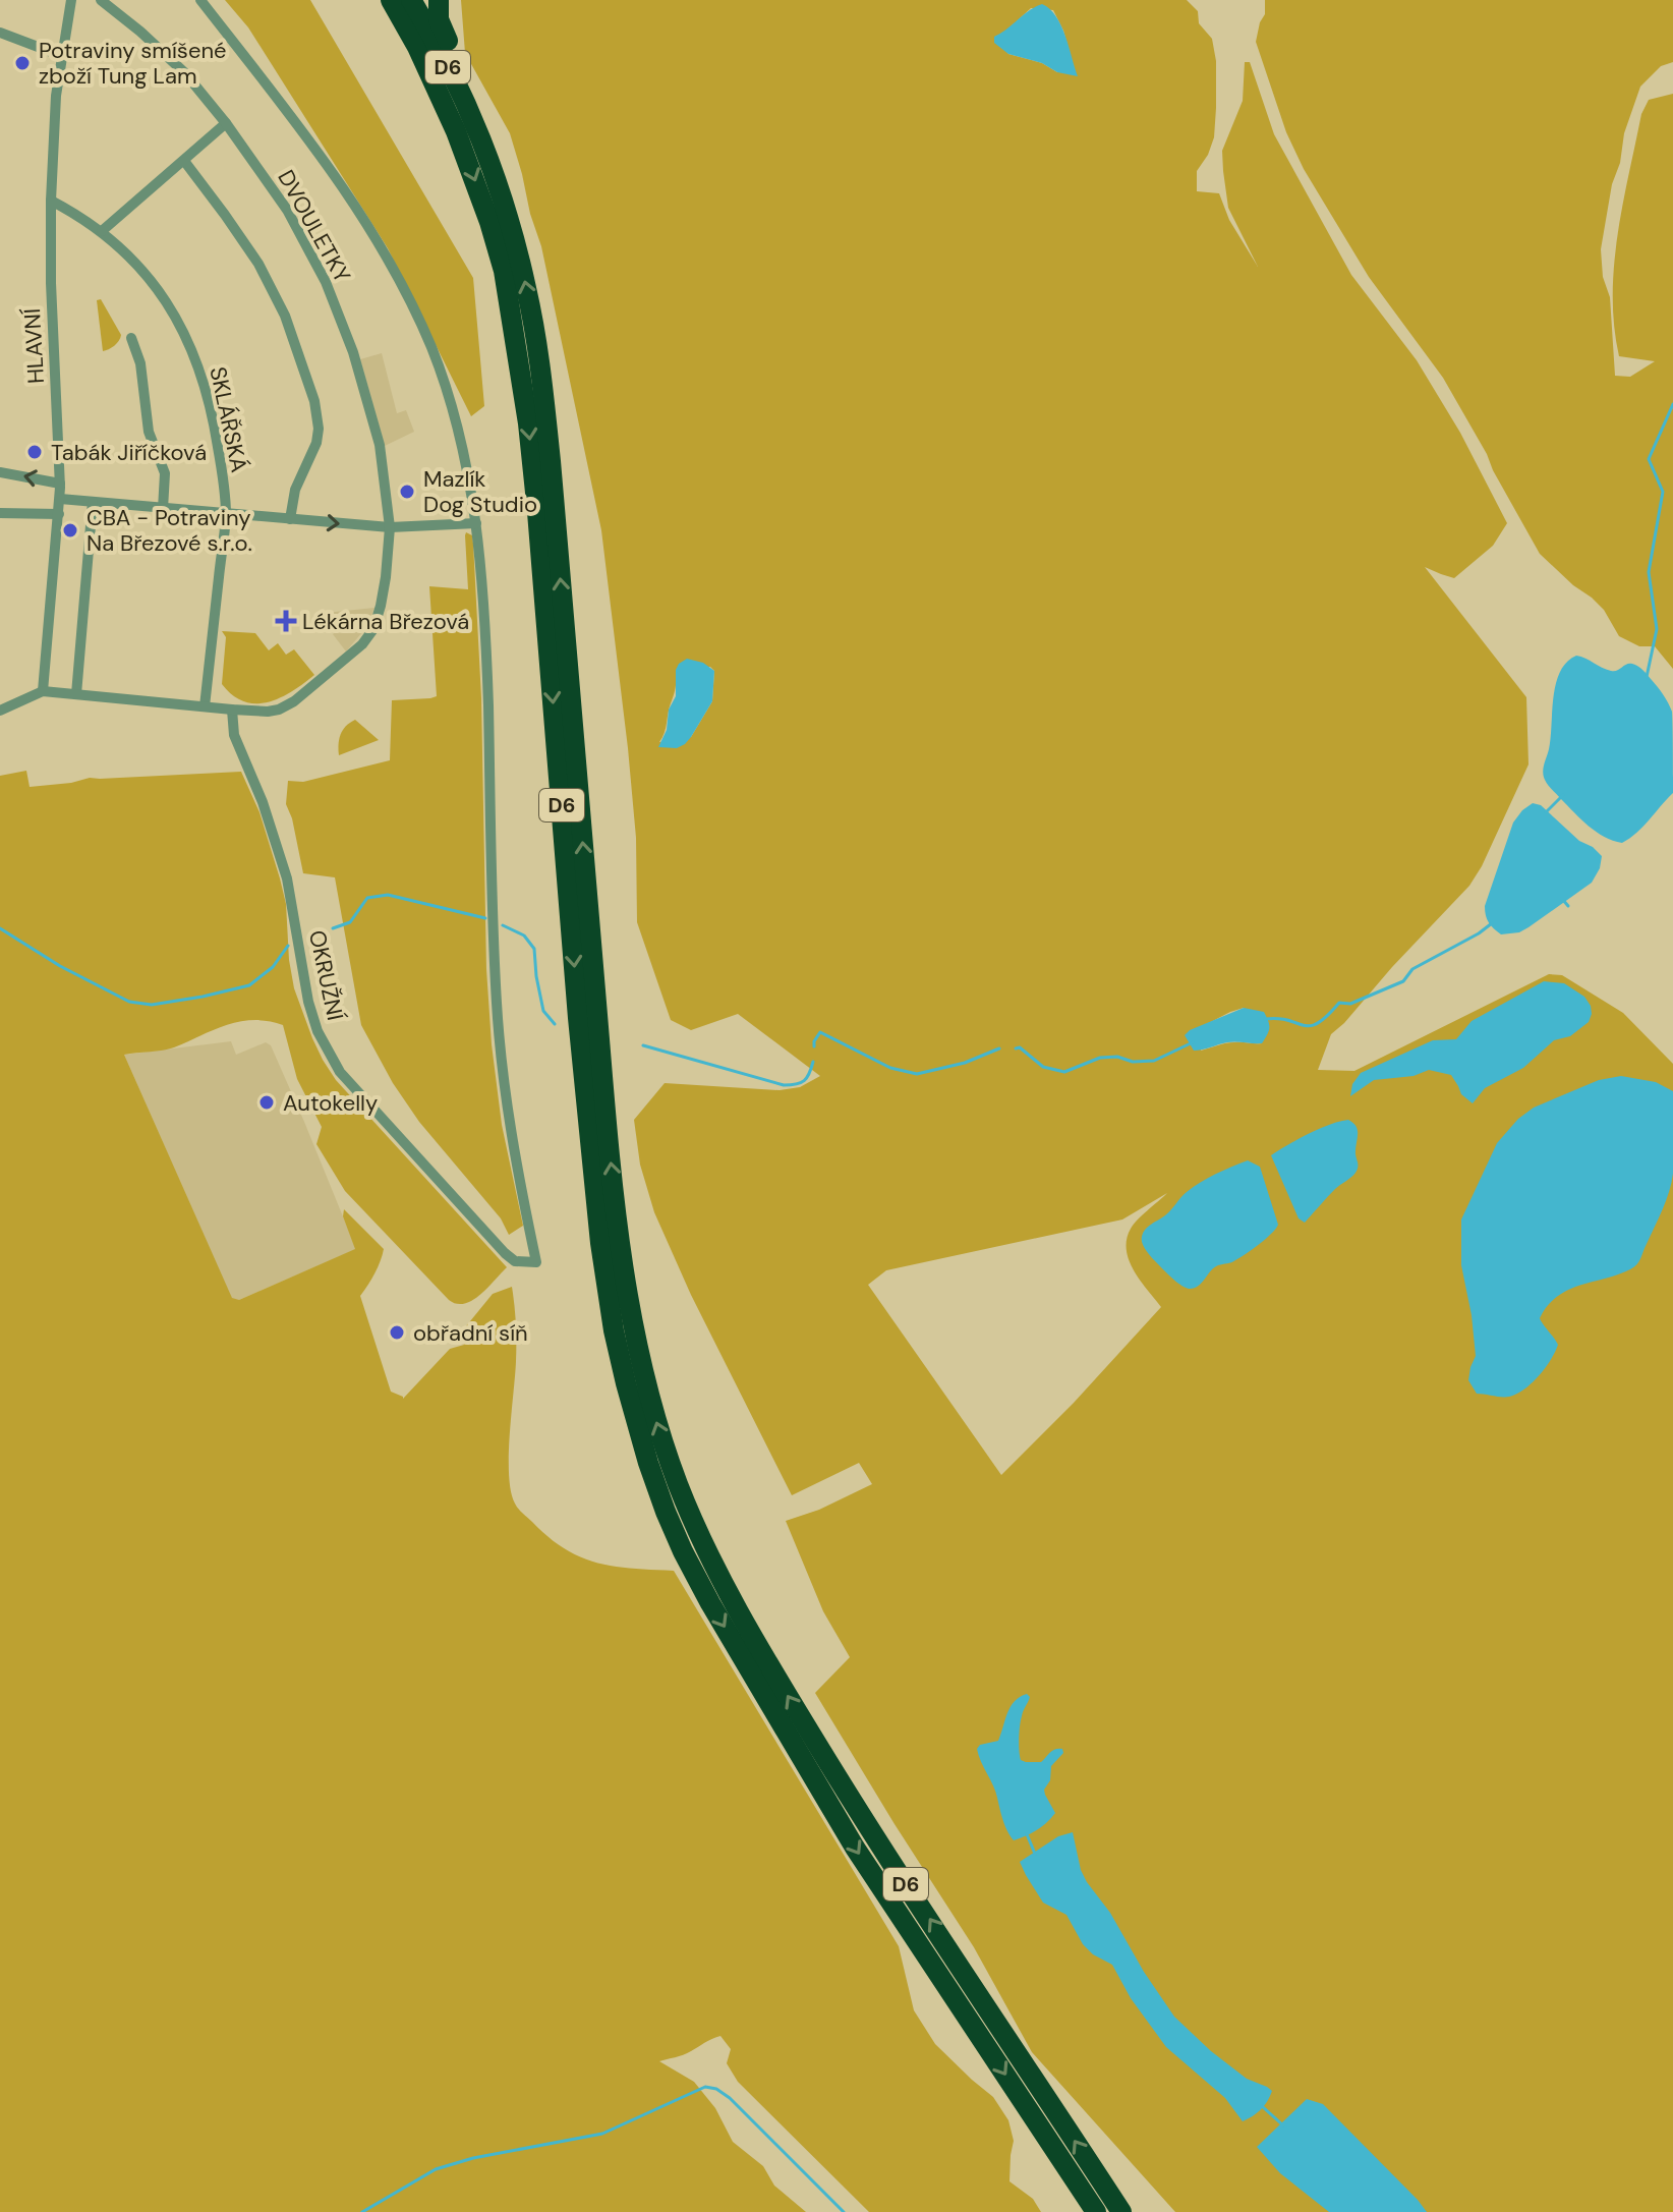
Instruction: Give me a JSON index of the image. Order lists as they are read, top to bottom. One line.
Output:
{"streets":{"highway":["D6"],"street":["DVOULETKY","HLAVNÍ","SKLÁŘSKÁ","OKRUŽNÍ"]},"crossings":[["HLAVNÍ","SKLÁŘSKÁ"]],"places":{"other":["Potraviny smíšené zboží Tung Lam","Tabák Jiříčková","Mazlík Dog Studio","CBA - Potraviny Na Březové s.r.o.","Autokelly","obřadní síň"],"health":["Lékárna Březová"]}}
